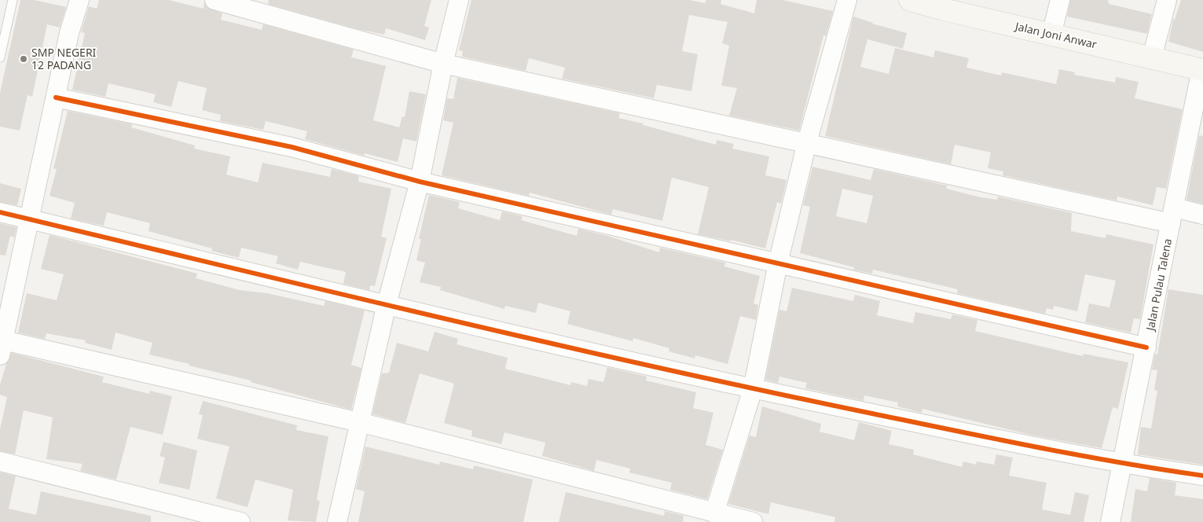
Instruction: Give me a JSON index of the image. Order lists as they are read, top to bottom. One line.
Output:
{"streets":{"main road":["Jalan Joni Anwar"],"street":["Jalan Pulau Talena"]},"crossings":[["Jalan Joni Anwar","Jalan Pulau Talena"]],"places":["SMP NEGERI 12 PADANG"]}
